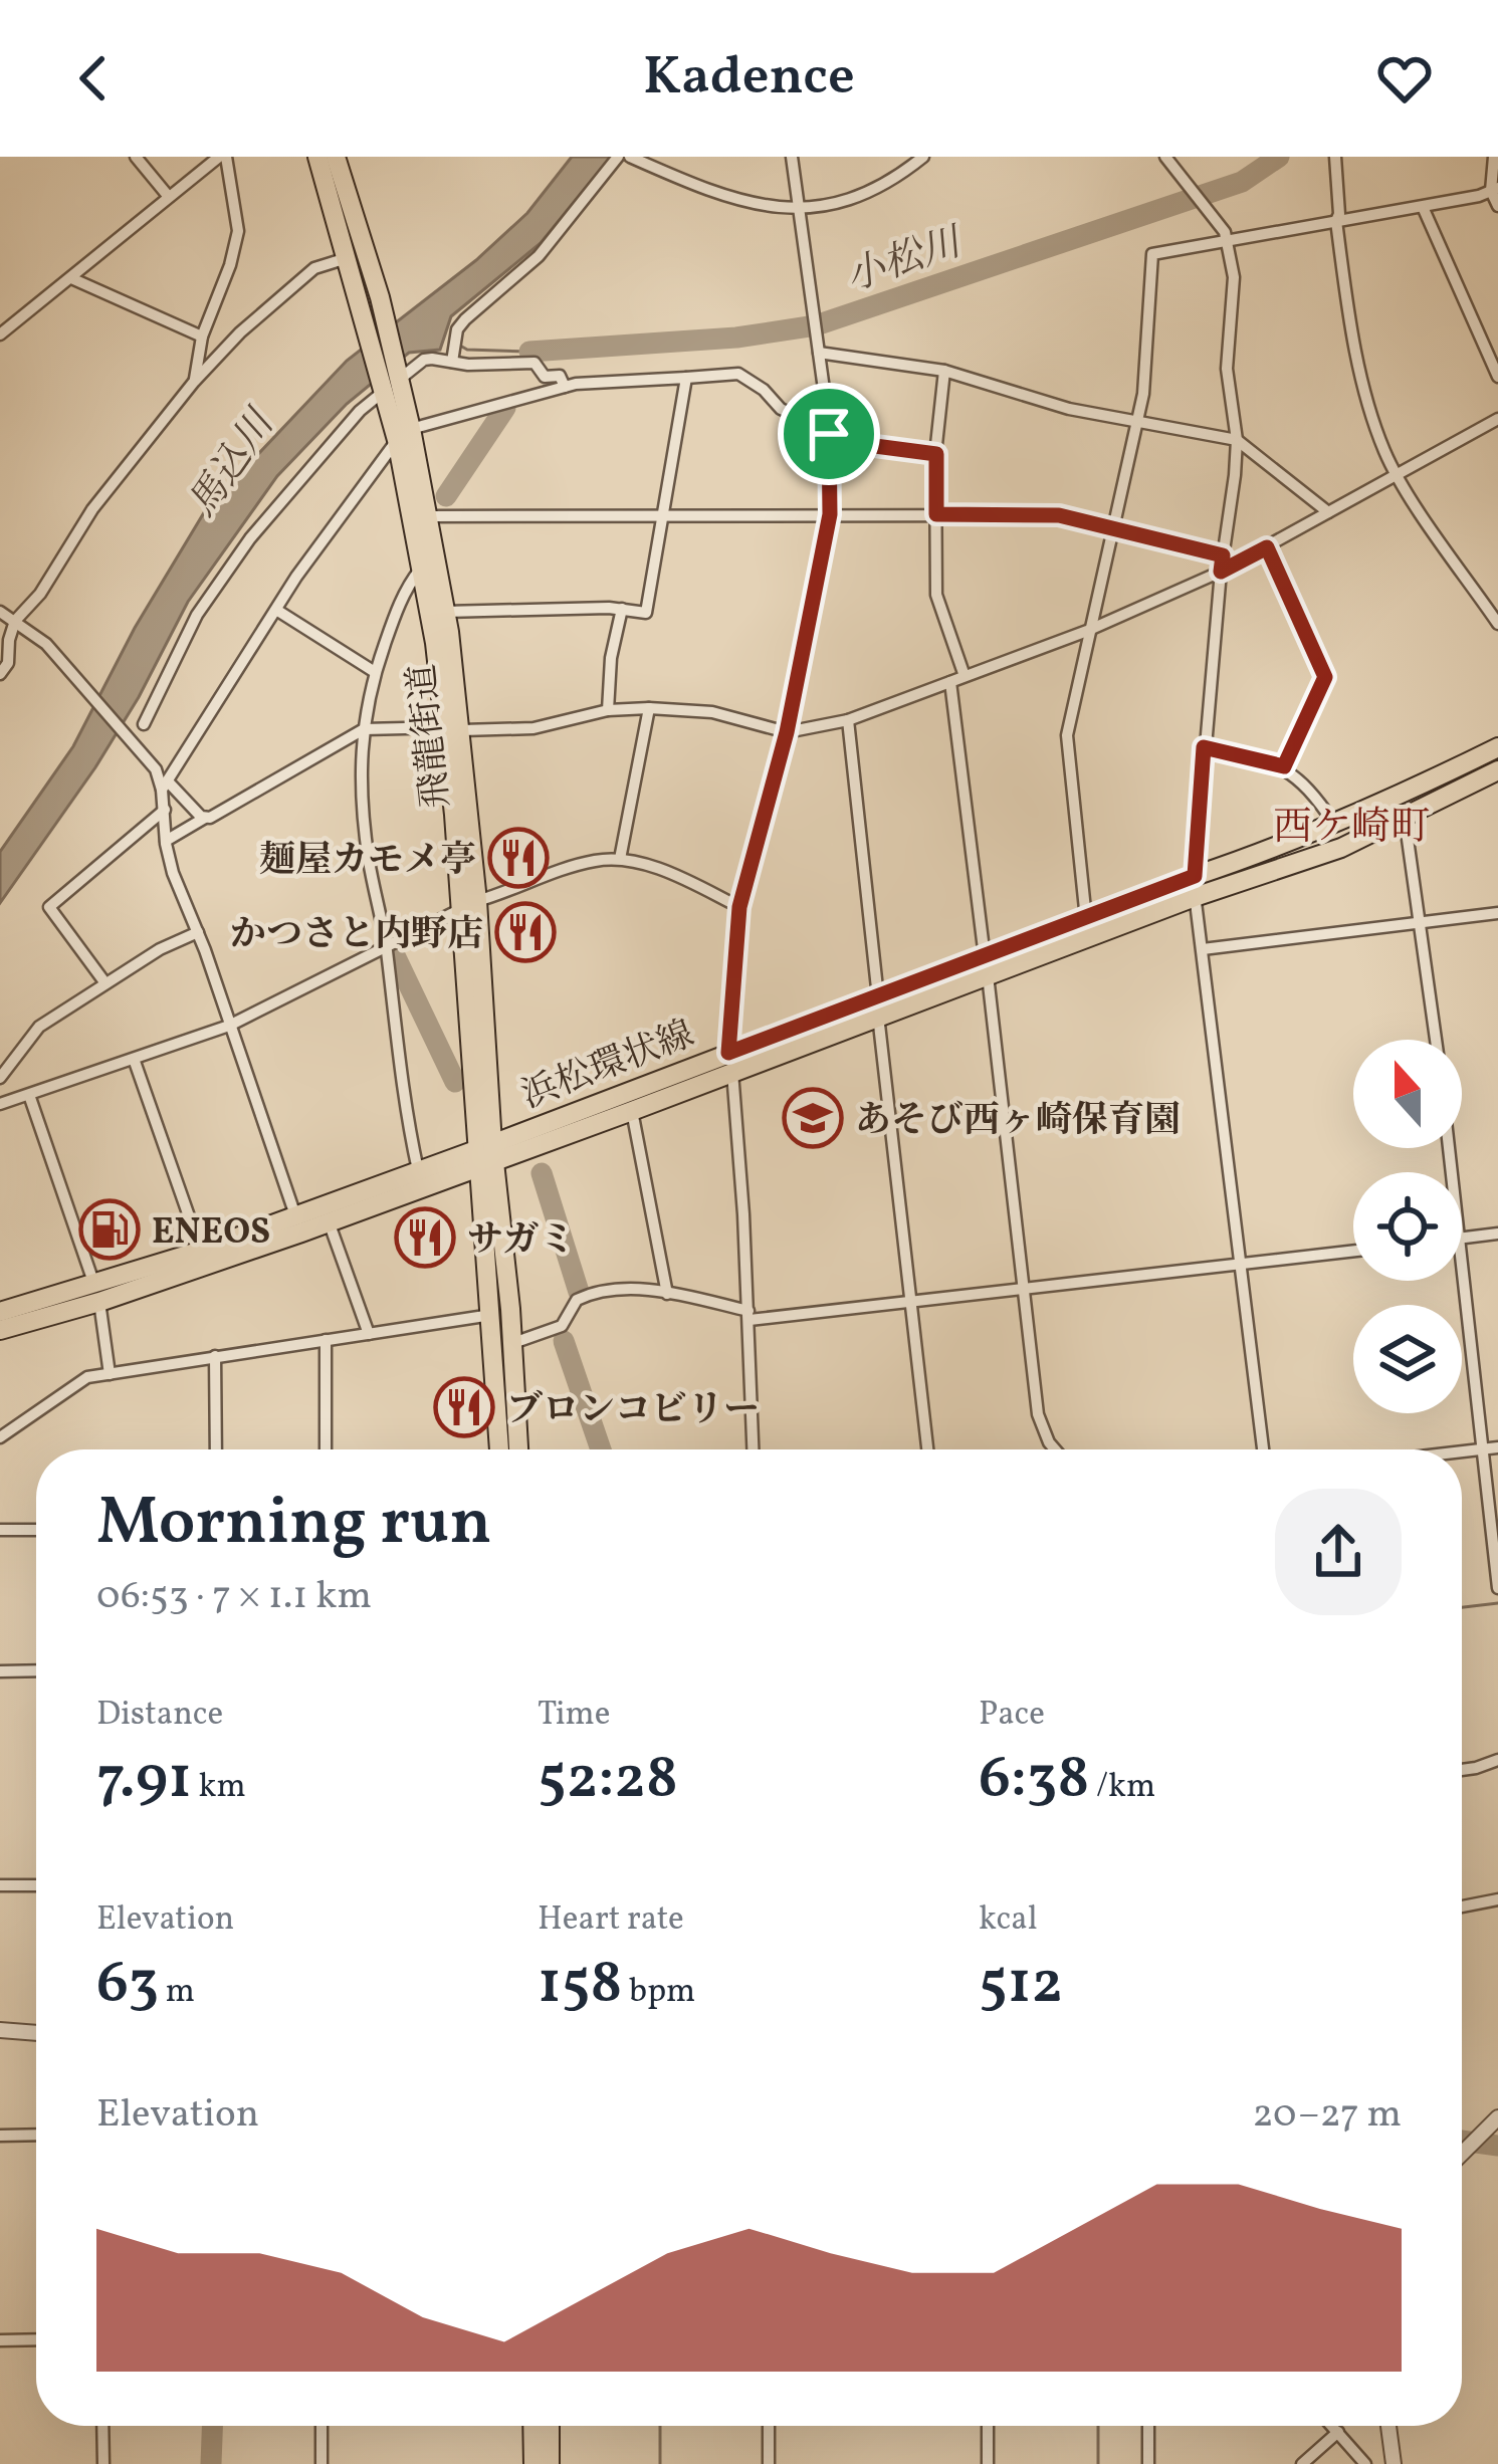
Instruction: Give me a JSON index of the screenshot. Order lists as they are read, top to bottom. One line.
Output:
{"streets":{"main road":["飛龍街道","浜松環状線"]},"crossings":[["飛龍街道","浜松環状線"]],"districts":["西ケ崎町"],"water":["小松川","馬込川"],"places":{"restaurant":["麺屋カモメ亭","かつさと内野店","サガミ","ブロンコビリー"],"school or university":["あそび西ヶ崎保育園"],"fuel station":["ENEOS"]},"north":"top","page":{"header":"Kadence","heading":["Morning run","06:53 · 7 × 1.1 km"],"stats":[["Distance","7.91 km"],["Time","52:28"],["Pace","6:38 /km"],["Elevation","63 m"],["Heart rate","158 bpm"],["kcal","512"]],"chart":["Elevation","20–27 m"]}}
